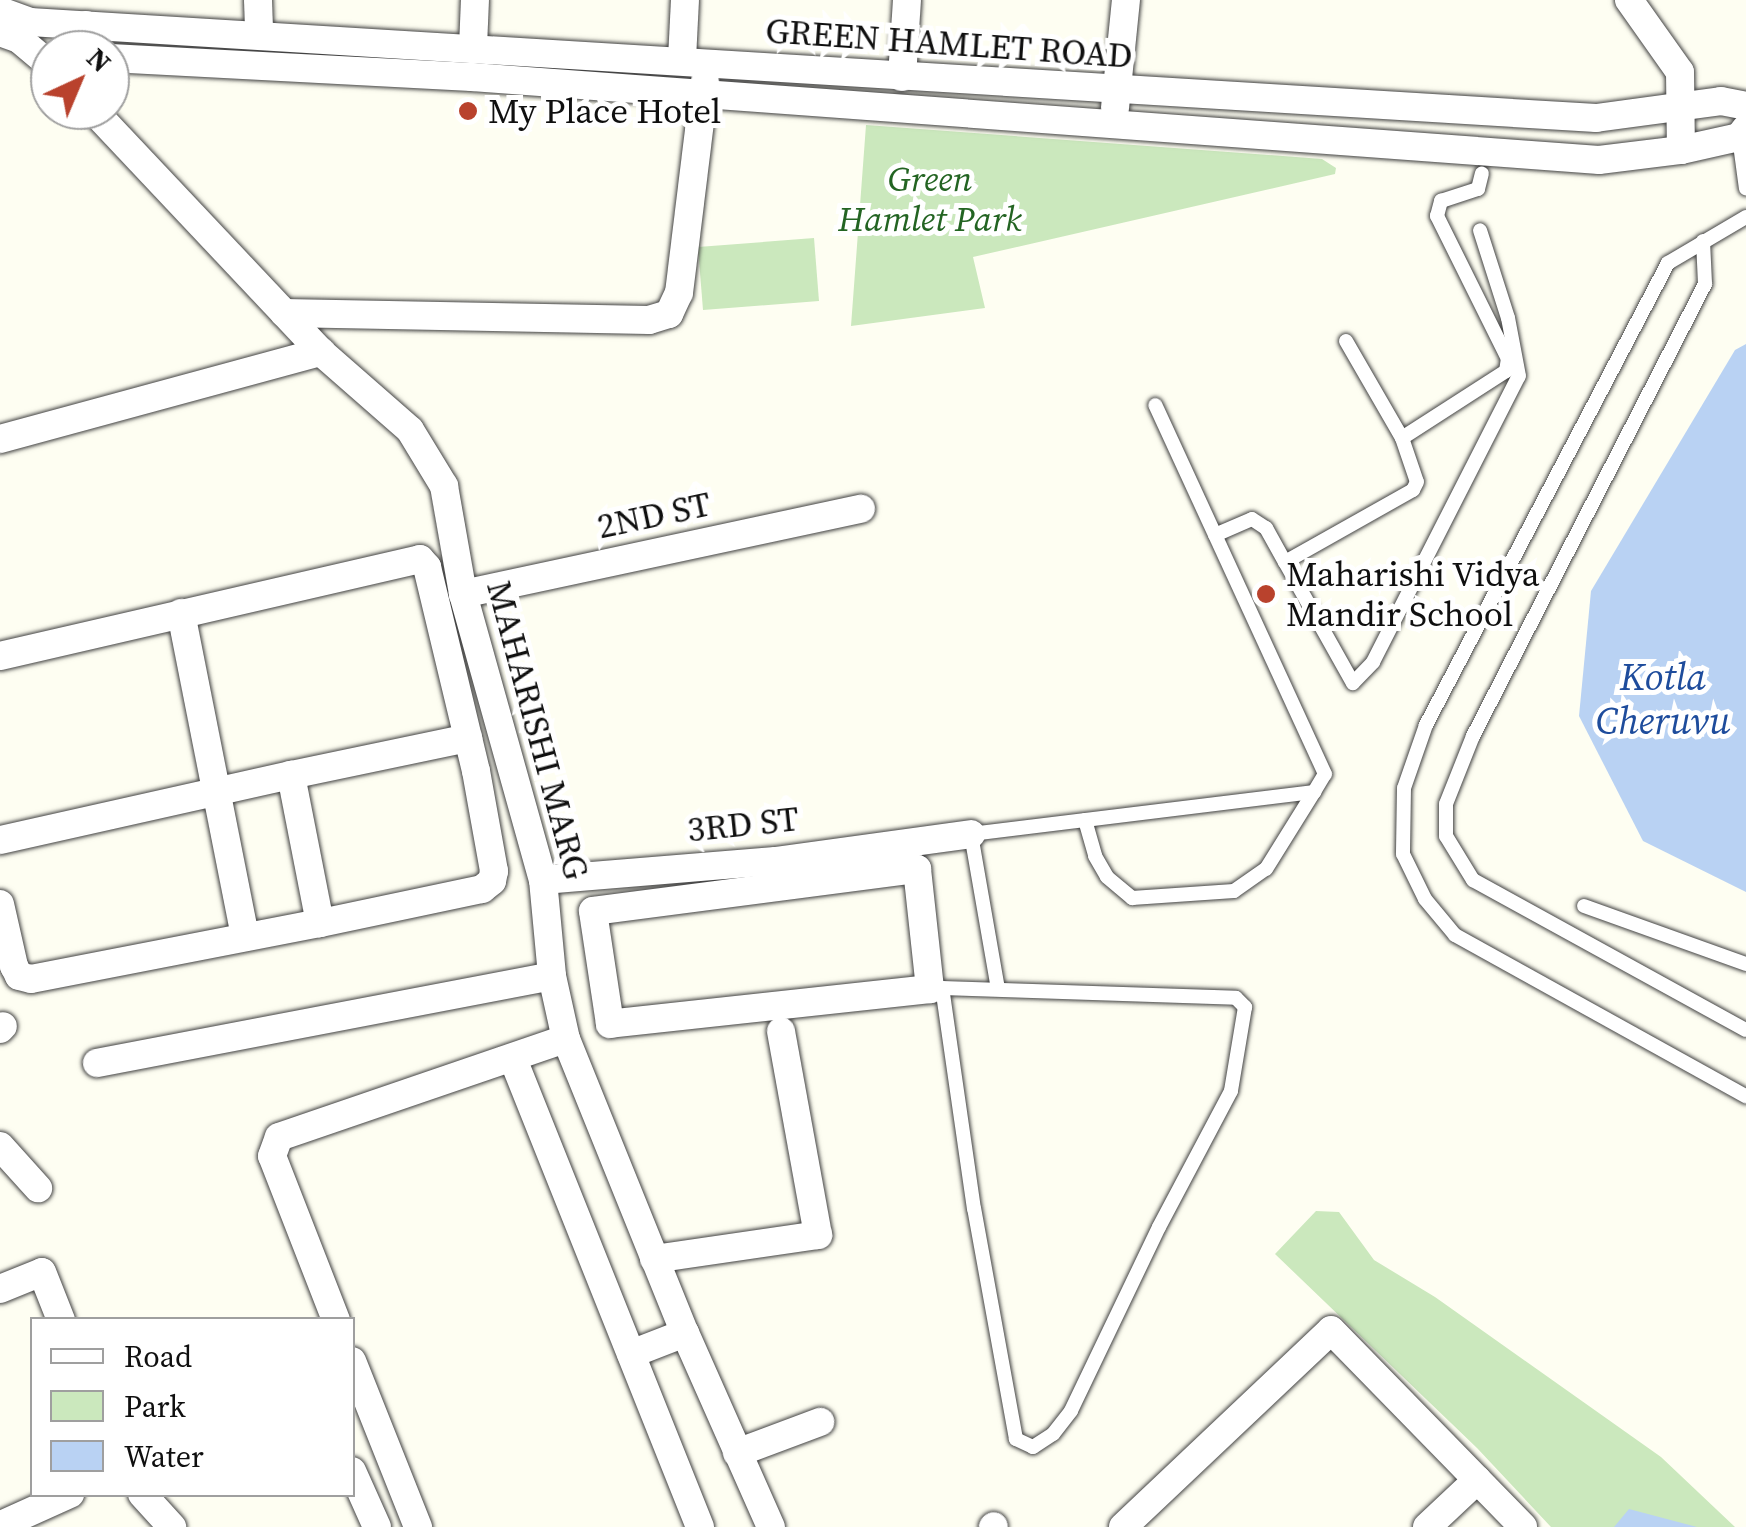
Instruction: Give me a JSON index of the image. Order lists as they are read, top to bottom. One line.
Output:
{"streets":{"street":["GREEN HAMLET ROAD","2ND ST","MAHARISHI MARG","3RD ST"]},"crossings":[["2ND ST","MAHARISHI MARG"],["MAHARISHI MARG","3RD ST"]],"water":["Kotla Cheruvu"],"parks":["Green Hamlet Park"],"places":["My Place Hotel","Maharishi Vidya Mandir School"],"legend":["Road","Park","Water"],"north":"top right"}
